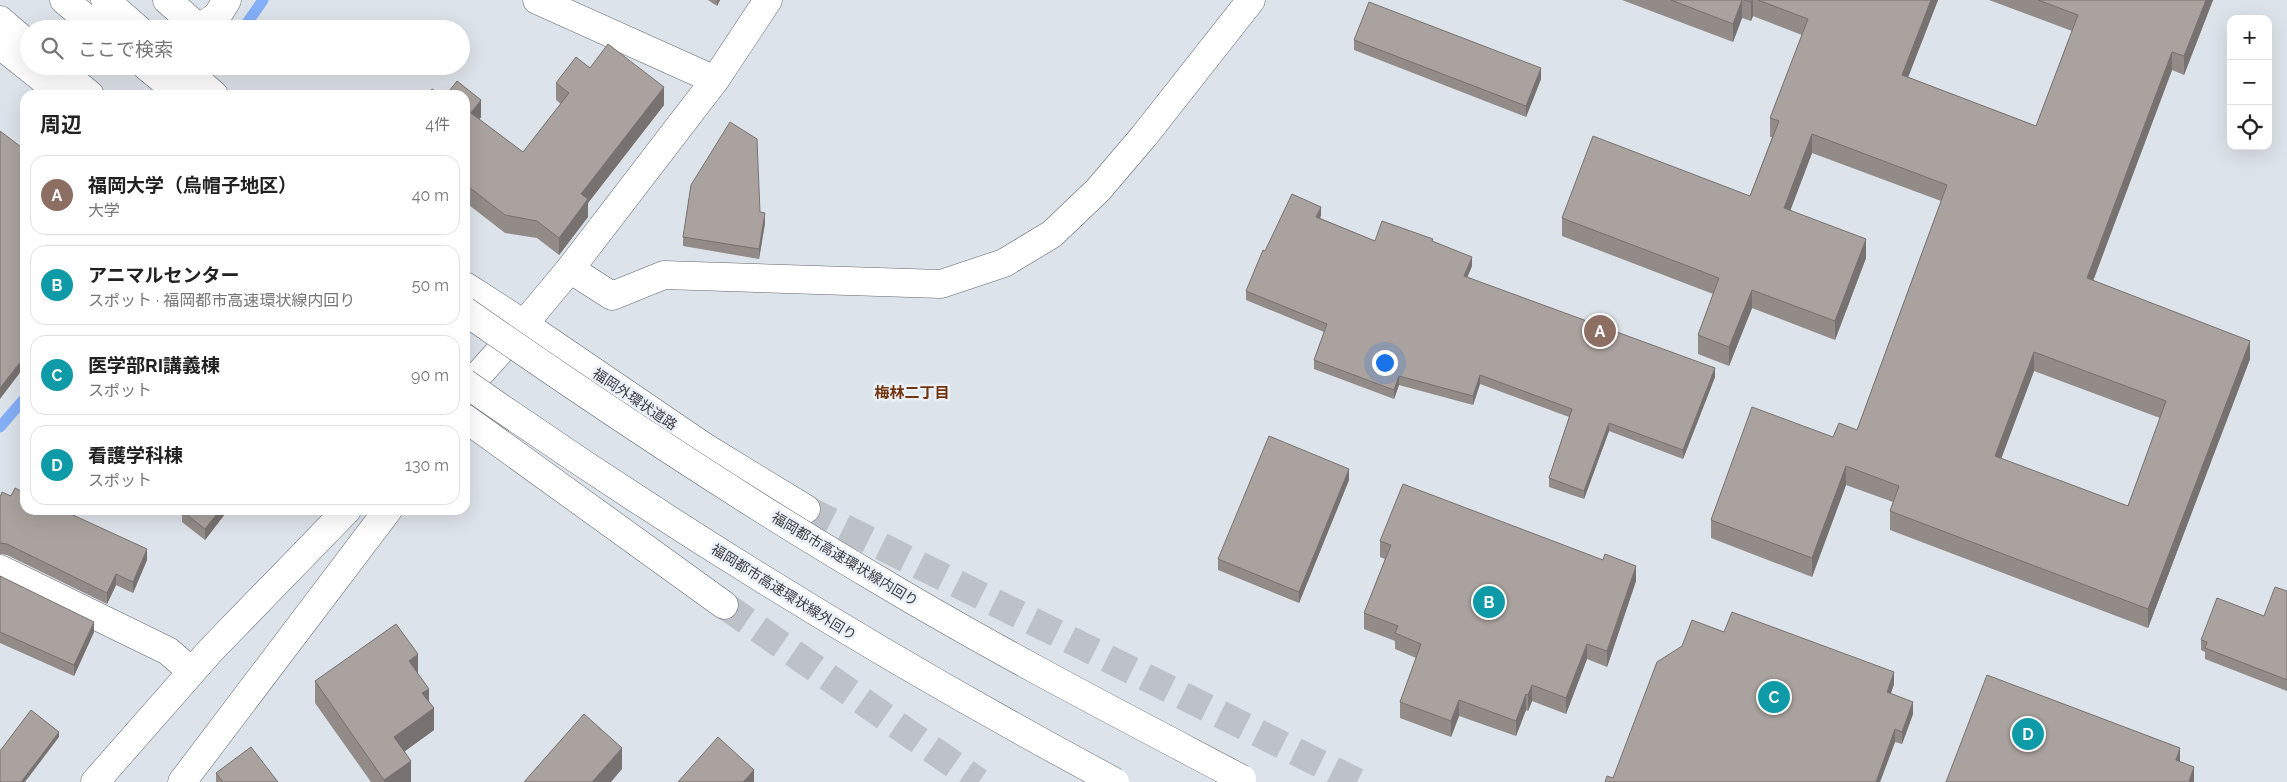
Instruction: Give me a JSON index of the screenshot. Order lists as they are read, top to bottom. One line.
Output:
{"streets":{"main road":["福岡外環状道路","福岡都市高速環状線内回り","福岡都市高速環状線外回り"]},"districts":["梅林二丁目"],"page":{"map_buttons":["+","−"],"search":"ここで検索","heading":["周辺","4件"],"list":[{"mark":"A","name":"福岡大学（烏帽子地区）","note":"大学","value":"40 m"},{"mark":"B","name":"アニマルセンター","note":"スポット · 福岡都市高速環状線内回り","value":"50 m"},{"mark":"C","name":"医学部RI講義棟","note":"スポット","value":"90 m"},{"mark":"D","name":"看護学科棟","note":"スポット","value":"130 m"}],"pins":["A","B","C","D"]}}
